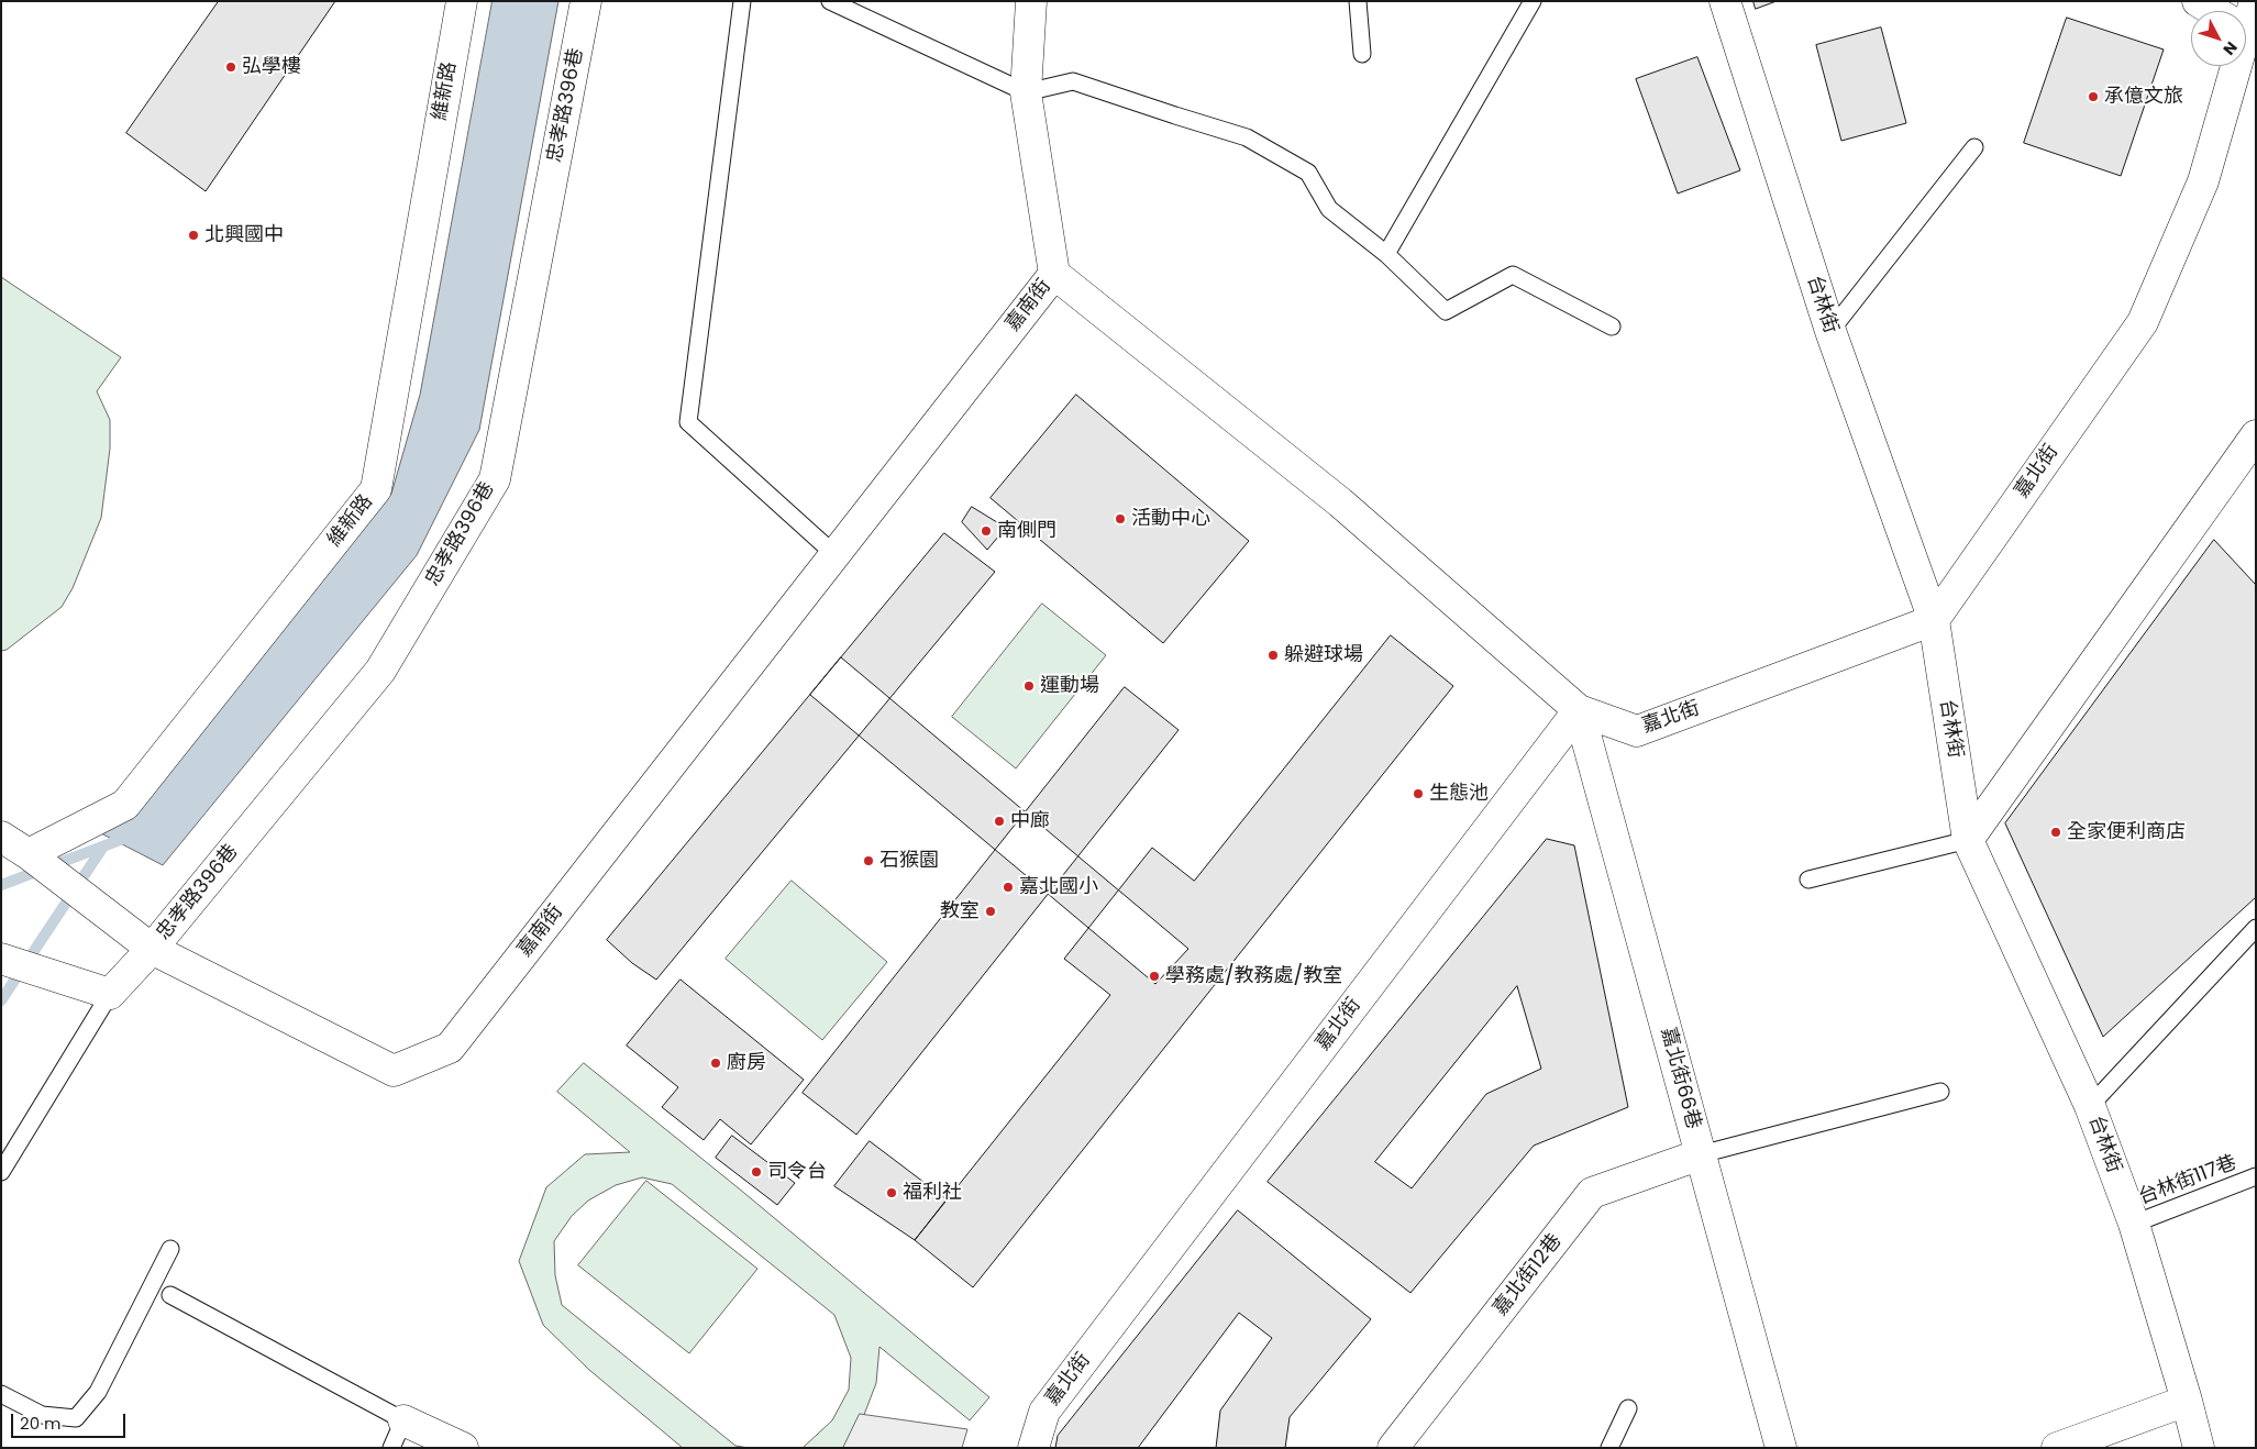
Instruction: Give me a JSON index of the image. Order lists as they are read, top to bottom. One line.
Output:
{"streets":{"street":["維新路","忠孝路396巷","台林街","嘉南街","嘉北街","嘉北街66巷","嘉北街12巷"],"lane":["台林街117巷"]},"crossings":[["維新路","嘉南街"],["忠孝路396巷","嘉南街"],["台林街","嘉北街"],["台林街","台林街117巷"],["嘉北街","嘉北街66巷"],["嘉北街66巷","嘉北街12巷"]],"places":["弘學樓","承億文旅","北興國中","活動中心","南側門","躲避球場","運動場","生態池","中廊","全家便利商店","石猴園","嘉北國小","教室","學務處/教務處/教室","廚房","司令台","福利社"],"scale_bar":"20 m","north":"bottom right"}
